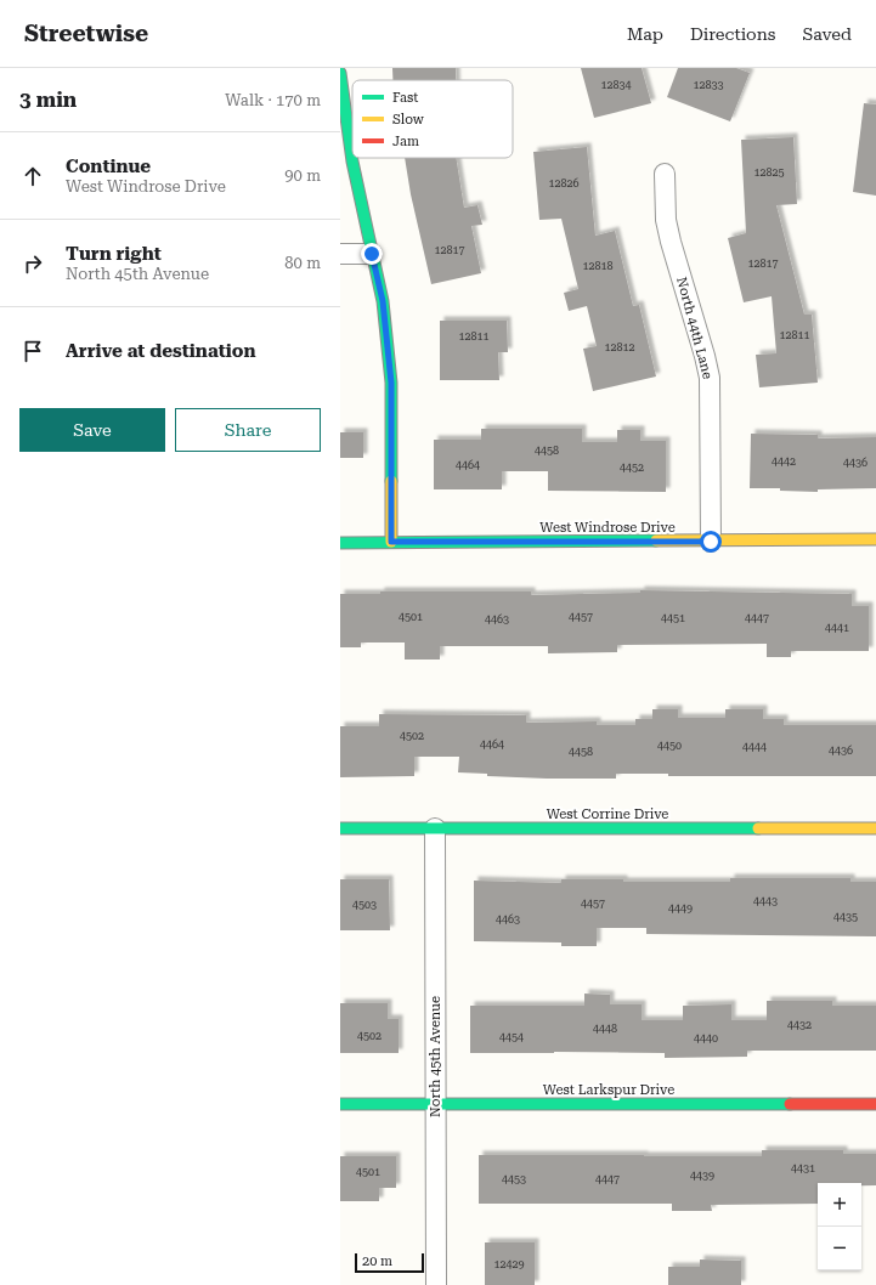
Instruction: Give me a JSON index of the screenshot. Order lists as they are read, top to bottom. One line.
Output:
{"streets":{"street":["North 44th Lane","West Windrose Drive","West Corrine Drive","North 45th Avenue","West Larkspur Drive"]},"crossings":[["North 44th Lane","West Windrose Drive"],["West Corrine Drive","North 45th Avenue"],["North 45th Avenue","West Larkspur Drive"]],"house_numbers":["12834","12833","12825","12826","12817","12817","12818","12811","12811","12812","4458","4442","4436","4464","4452","4501","4457","4451","4447","4463","4441","4502","4464","4450","4444","4436","4458","4443","4457","4503","4449","4435","4463","4432","4448","4502","4454","4440","4431","4501","4439","4453","4447","12429"],"legend":["Fast","Slow","Jam"],"scale_bar":"20 m","page":{"header":"Streetwise","nav":["Map","Directions","Saved"],"heading":["3 min","Walk · 170 m"],"list":[["Continue","West Windrose Drive","90 m"],["Turn right","North 45th Avenue","80 m"],"Arrive at destination"],"buttons":["Save","Share"],"map_buttons":["+","−"],"scale":"20 m"}}
